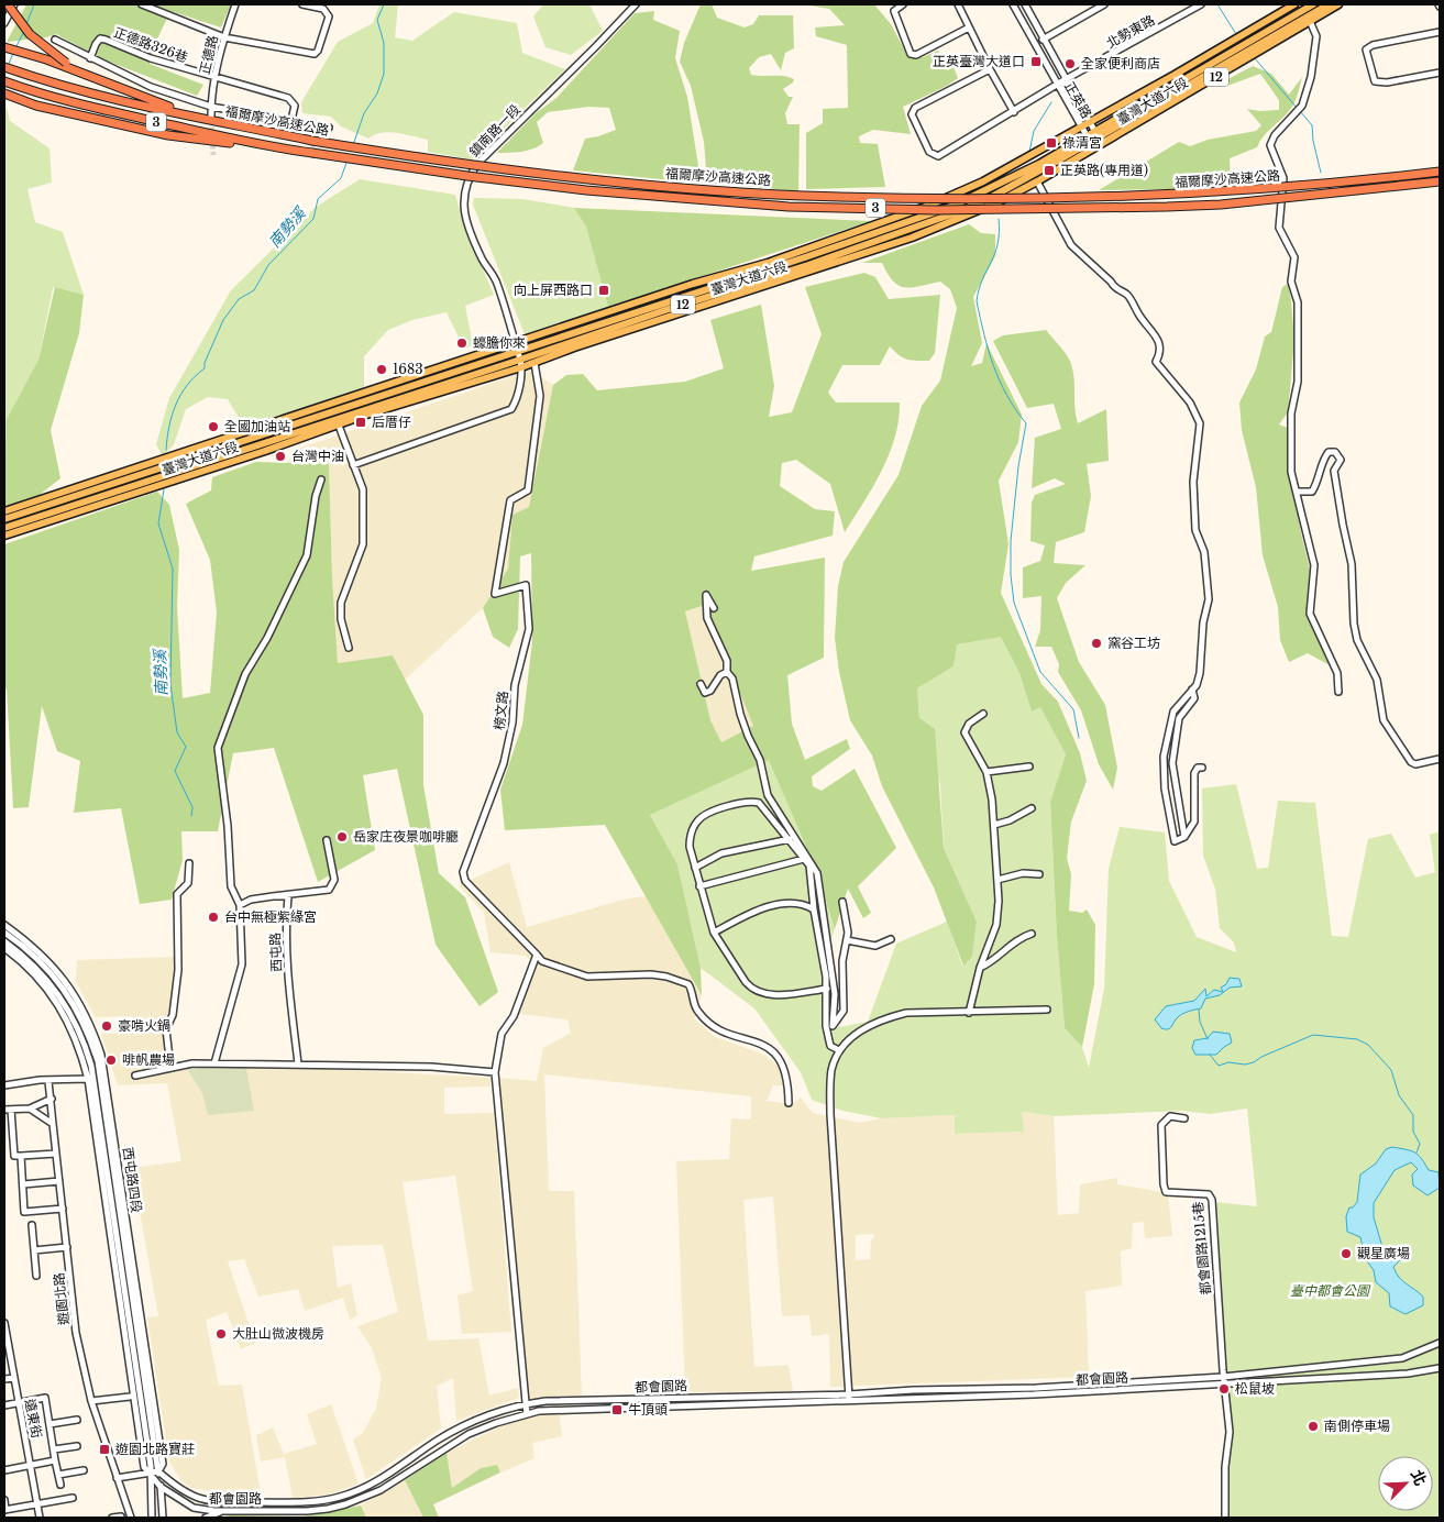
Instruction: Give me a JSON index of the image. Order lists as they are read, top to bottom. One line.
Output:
{"streets":{"highway":["福爾摩沙高速公路","3"],"main road":["12","臺灣大道六段"],"street":["北勢東路","正德路326巷","正德路","正英路","鎮南路一段","榜文路","西屯路","西屯路四段","都會園路1215巷","遊園北路","都會園路","遠東街"]},"crossings":[["北勢東路","正英路"],["正德路326巷","正德路"],["正英路","臺灣大道六段"],["臺灣大道六段","鎮南路一段"],["臺灣大道六段","榜文路"],["西屯路四段","都會園路"],["都會園路1215巷","都會園路"]],"water":["南勢溪"],"parks":["臺中都會公園"],"places":{"transit":["正英臺灣大道口","祿清宮","正英路(專用道)","向上屏西路口","后厝仔","牛頂頭","遊園北路寶莊"],"other":["全家便利商店","蠔膽你來","1683","全國加油站","台灣中油","窯谷工坊","岳家庄夜景咖啡廳","台中無極紫緣宮","豪啃火鍋","啡帆農場","觀星廣場","大肚山微波機房","松鼠坡","南側停車場"]},"north":"top right"}
